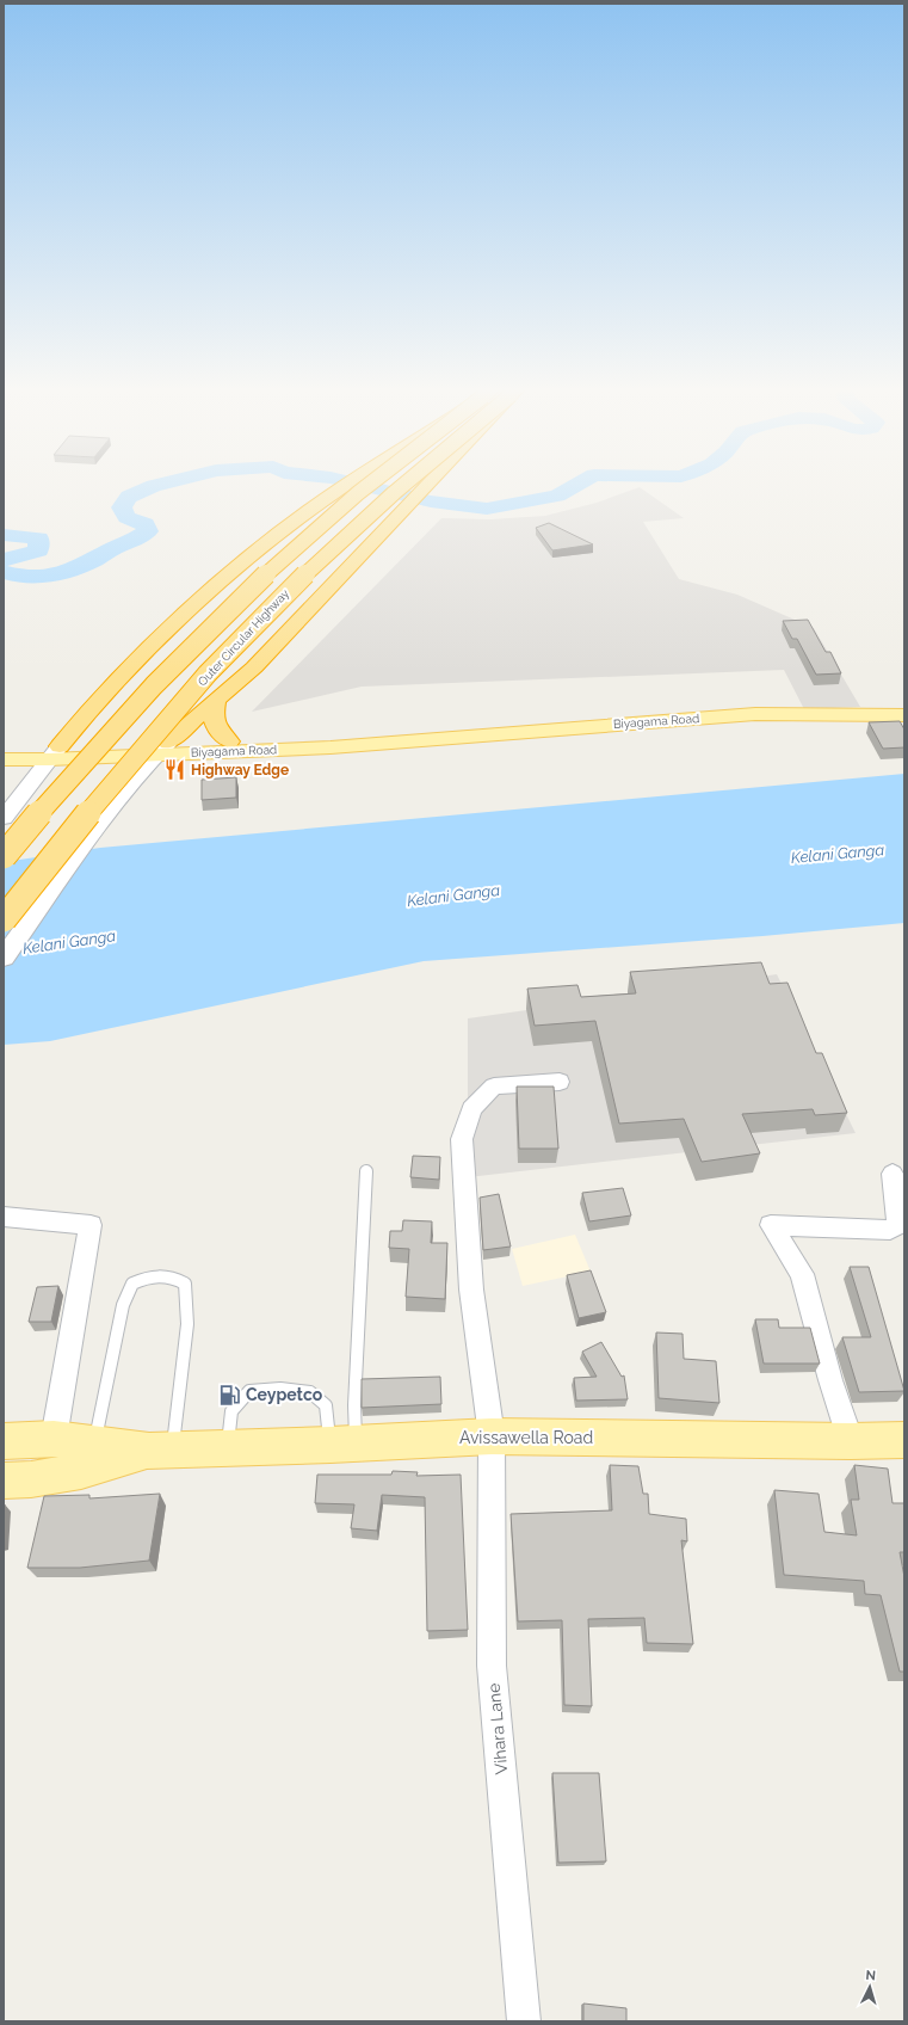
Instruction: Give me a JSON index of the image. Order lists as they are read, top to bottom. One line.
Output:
{"streets":{"highway":["Outer Circular Highway"],"main road":["Biyagama Road","Avissawella Road"],"street":["Vihara Lane"]},"crossings":[["Avissawella Road","Vihara Lane"]],"water":["Kelani Ganga"],"places":{"restaurant":["Highway Edge"],"fuel station":["Ceypetco"]},"north":"top"}
